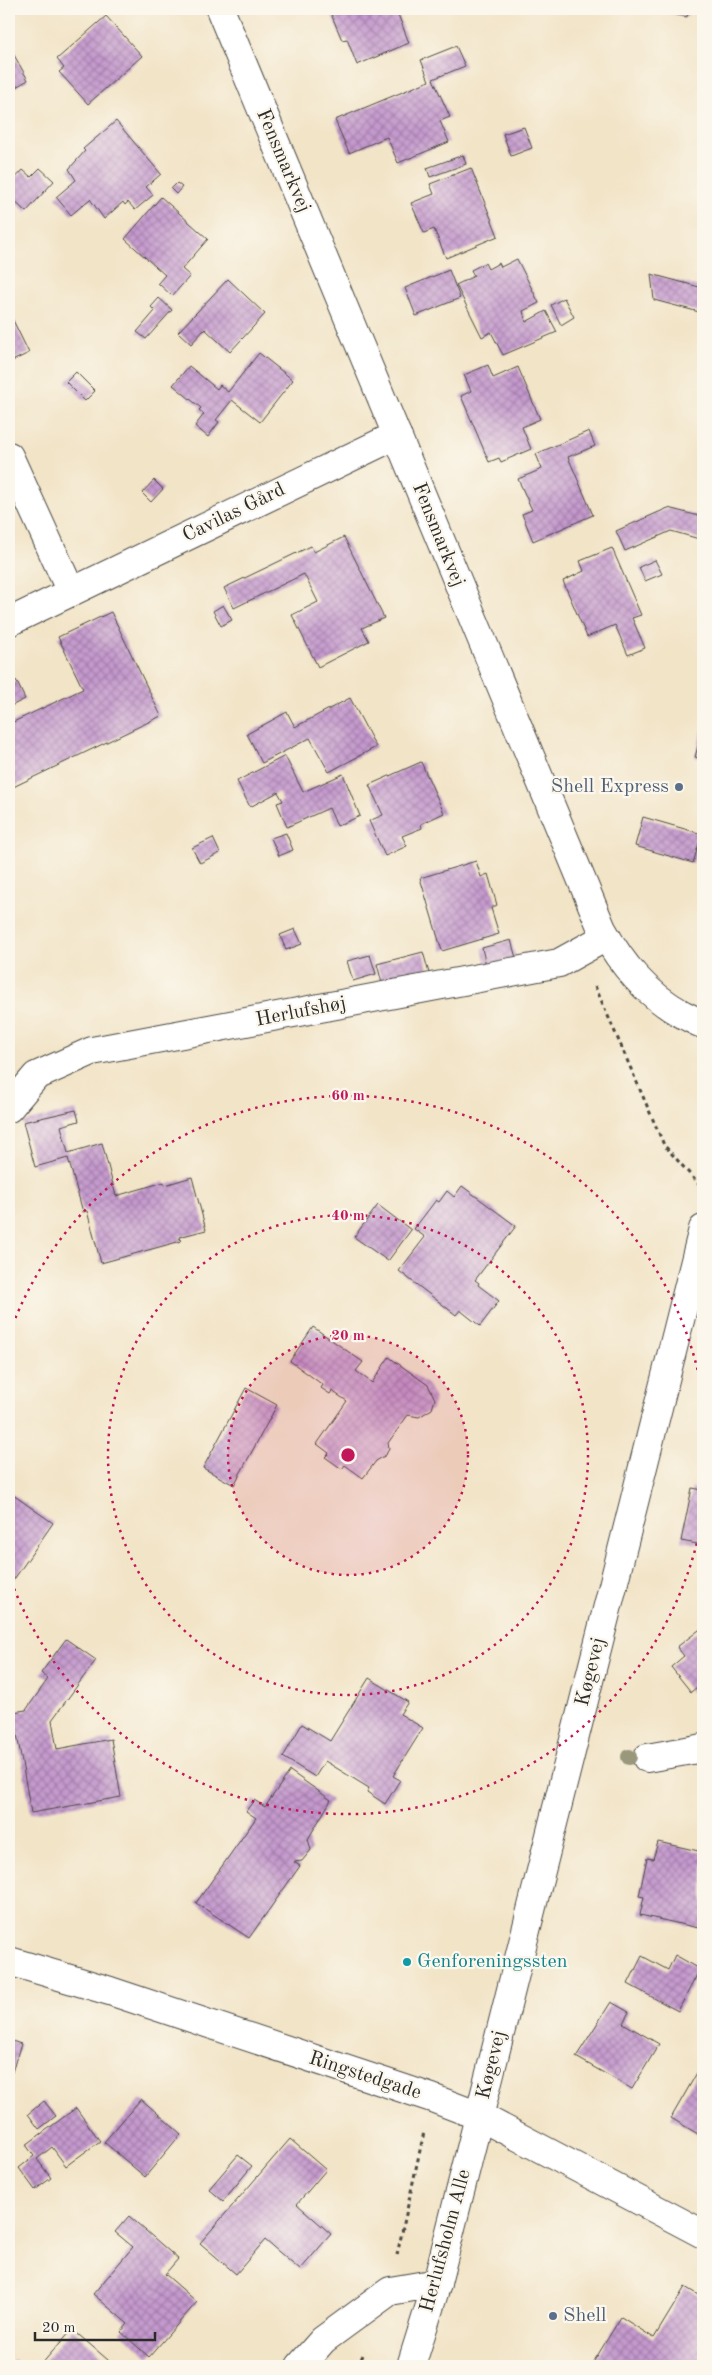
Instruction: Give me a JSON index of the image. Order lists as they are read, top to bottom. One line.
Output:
{"streets":{"street":["Fensmarkvej","Cavilas Gård","Herlufshøj","Køgevej","Ringstedgade","Herlufsholm Alle"]},"crossings":[["Fensmarkvej","Cavilas Gård"],["Fensmarkvej","Herlufshøj"],["Køgevej","Ringstedgade"],["Køgevej","Herlufsholm Alle"],["Ringstedgade","Herlufsholm Alle"]],"places":["Shell Express","Genforeningssten","Shell"],"scale_bar":"20 m","rings":["60 m","40 m","20 m"]}
